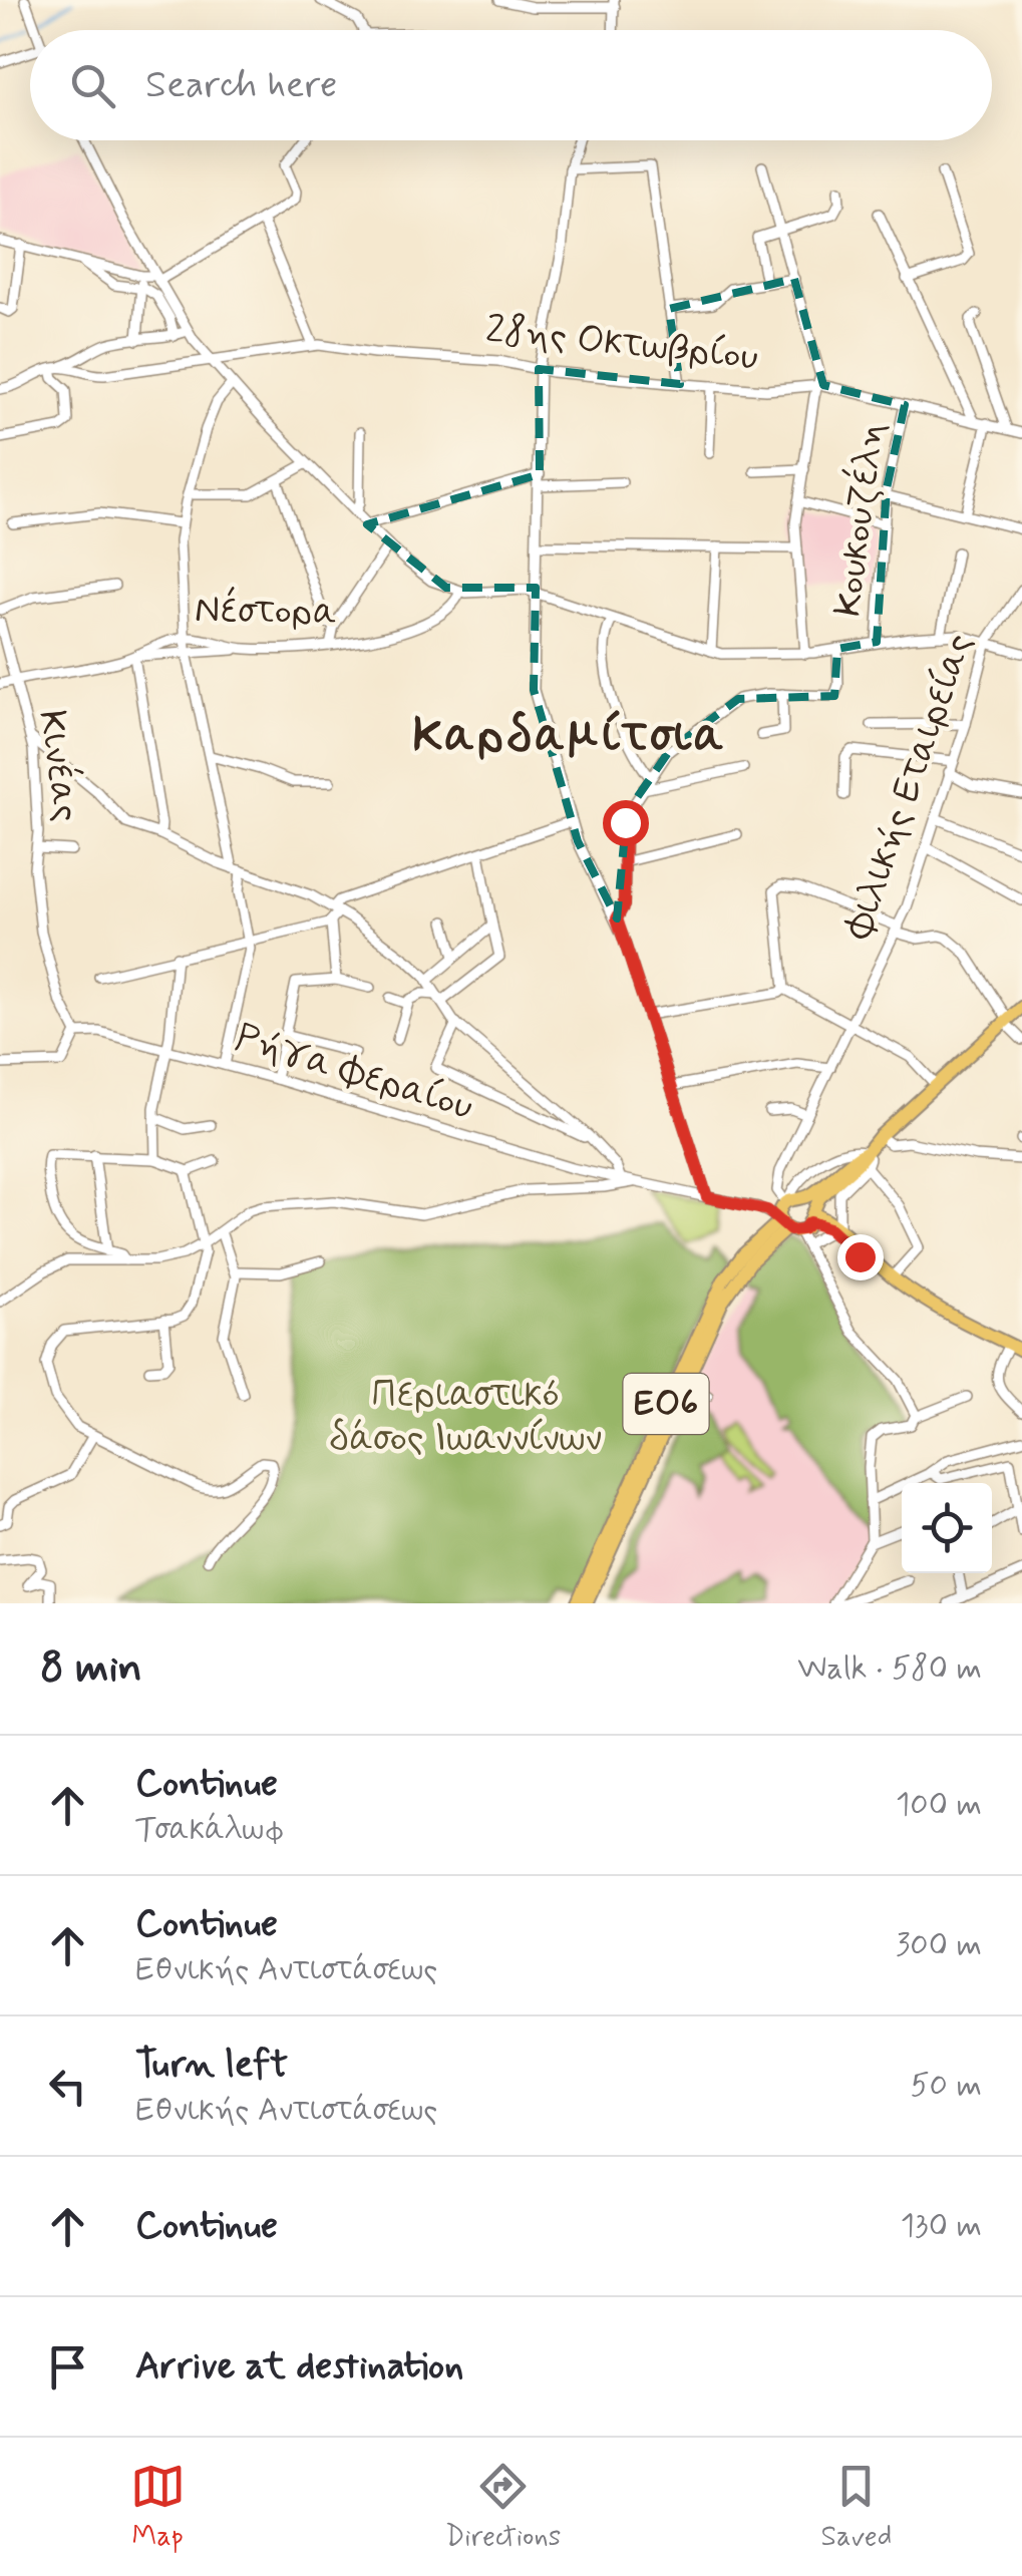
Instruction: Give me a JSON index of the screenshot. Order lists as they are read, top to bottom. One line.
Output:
{"streets":{"main road":["ΕΟ6"],"street":["28ης Οκτωβρίου","Κουκουζέλη","Νέστορα","Κινέας","Φιλικής Εταιρείας","Ρήγα Φεραίου"]},"crossings":[["28ης Οκτωβρίου","Κουκουζέλη"],["Νέστορα","Κινέας"],["Κινέας","Ρήγα Φεραίου"],["Φιλικής Εταιρείας","ΕΟ6"]],"districts":["Καρδαμίτσια"],"parks":["Περιαστικό δάσος Ιωαννίνων"],"page":{"search":"Search here","heading":["8 min","Walk · 580 m"],"list":[["Continue","Τσακάλωφ","100 m"],["Continue","Εθνικής Αντιστάσεως","300 m"],["Turn left","Εθνικής Αντιστάσεως","50 m"],["Continue","130 m"],"Arrive at destination"],"nav":["Map","Directions","Saved"]}}
